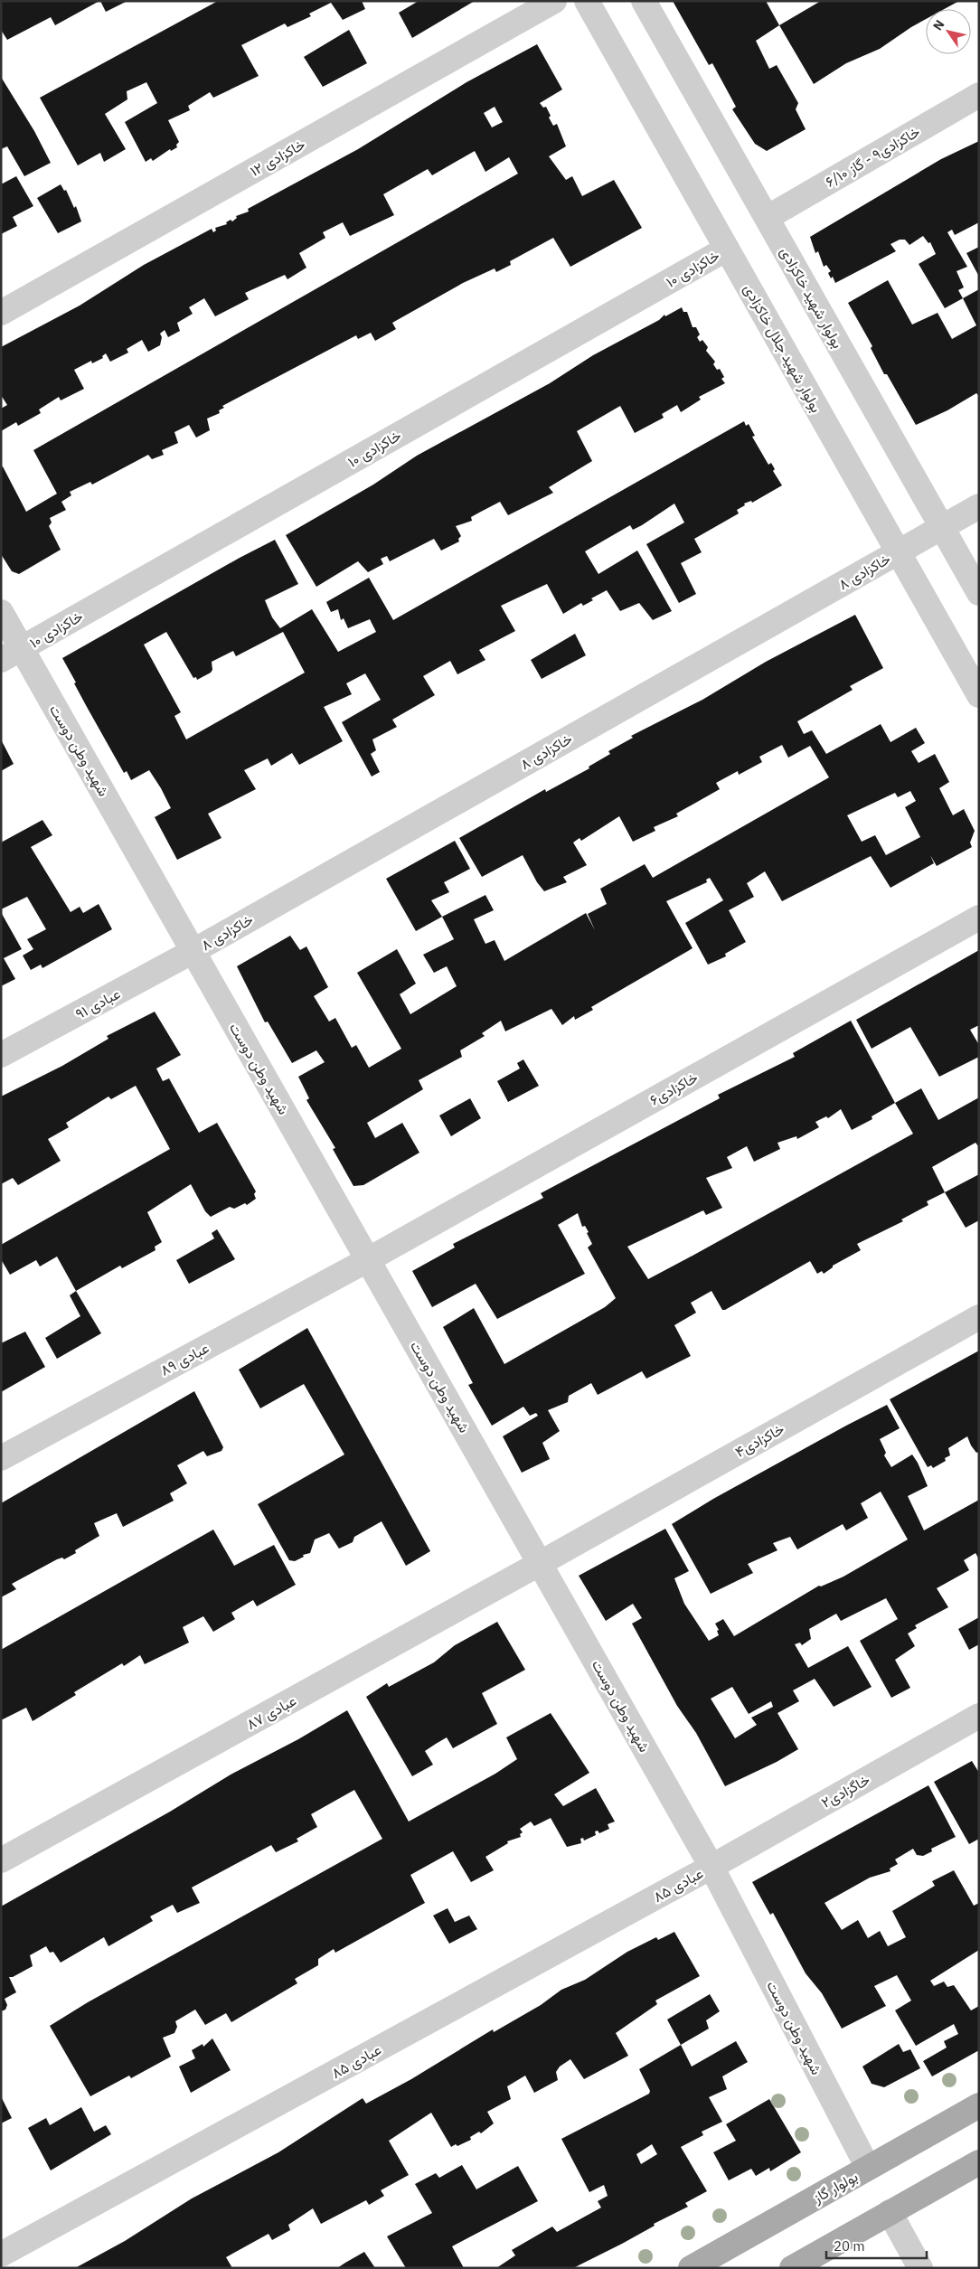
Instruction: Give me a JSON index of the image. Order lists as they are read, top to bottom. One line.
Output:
{"streets":{"main road":["بولوار گاز"],"street":["خاکزادی۹ - گاز ۶/۱۰","خاکزادی ۱۲","خاکزادی ۱۰","بولوار شهید خاکزادی","بولوار شهید جلال خاکزادی","خاکزادی ۸","شهید وطن دوست","عبادی ۹۱","خاکزادی۶","عبادی ۸۹","خاکزادی۴","عبادی ۸۷","خاگزادی۲","عبادی ۸۵"]},"crossings":[["خاکزادی۹ - گاز ۶/۱۰","بولوار شهید خاکزادی"],["خاکزادی ۱۰","بولوار شهید جلال خاکزادی"],["خاکزادی ۱۰","شهید وطن دوست"],["بولوار شهید خاکزادی","خاکزادی ۸"],["بولوار شهید جلال خاکزادی","خاکزادی ۸"],["خاکزادی ۸","شهید وطن دوست"],["خاکزادی ۸","عبادی ۹۱"],["شهید وطن دوست","عبادی ۹۱"],["شهید وطن دوست","خاکزادی۶"],["شهید وطن دوست","عبادی ۸۹"],["شهید وطن دوست","خاکزادی۴"],["شهید وطن دوست","عبادی ۸۷"],["شهید وطن دوست","خاگزادی۲"],["شهید وطن دوست","عبادی ۸۵"],["شهید وطن دوست","بولوار گاز"],["خاکزادی۶","عبادی ۸۹"],["خاکزادی۴","عبادی ۸۷"],["خاگزادی۲","عبادی ۸۵"]],"scale_bar":"20 m","north":"top left"}
